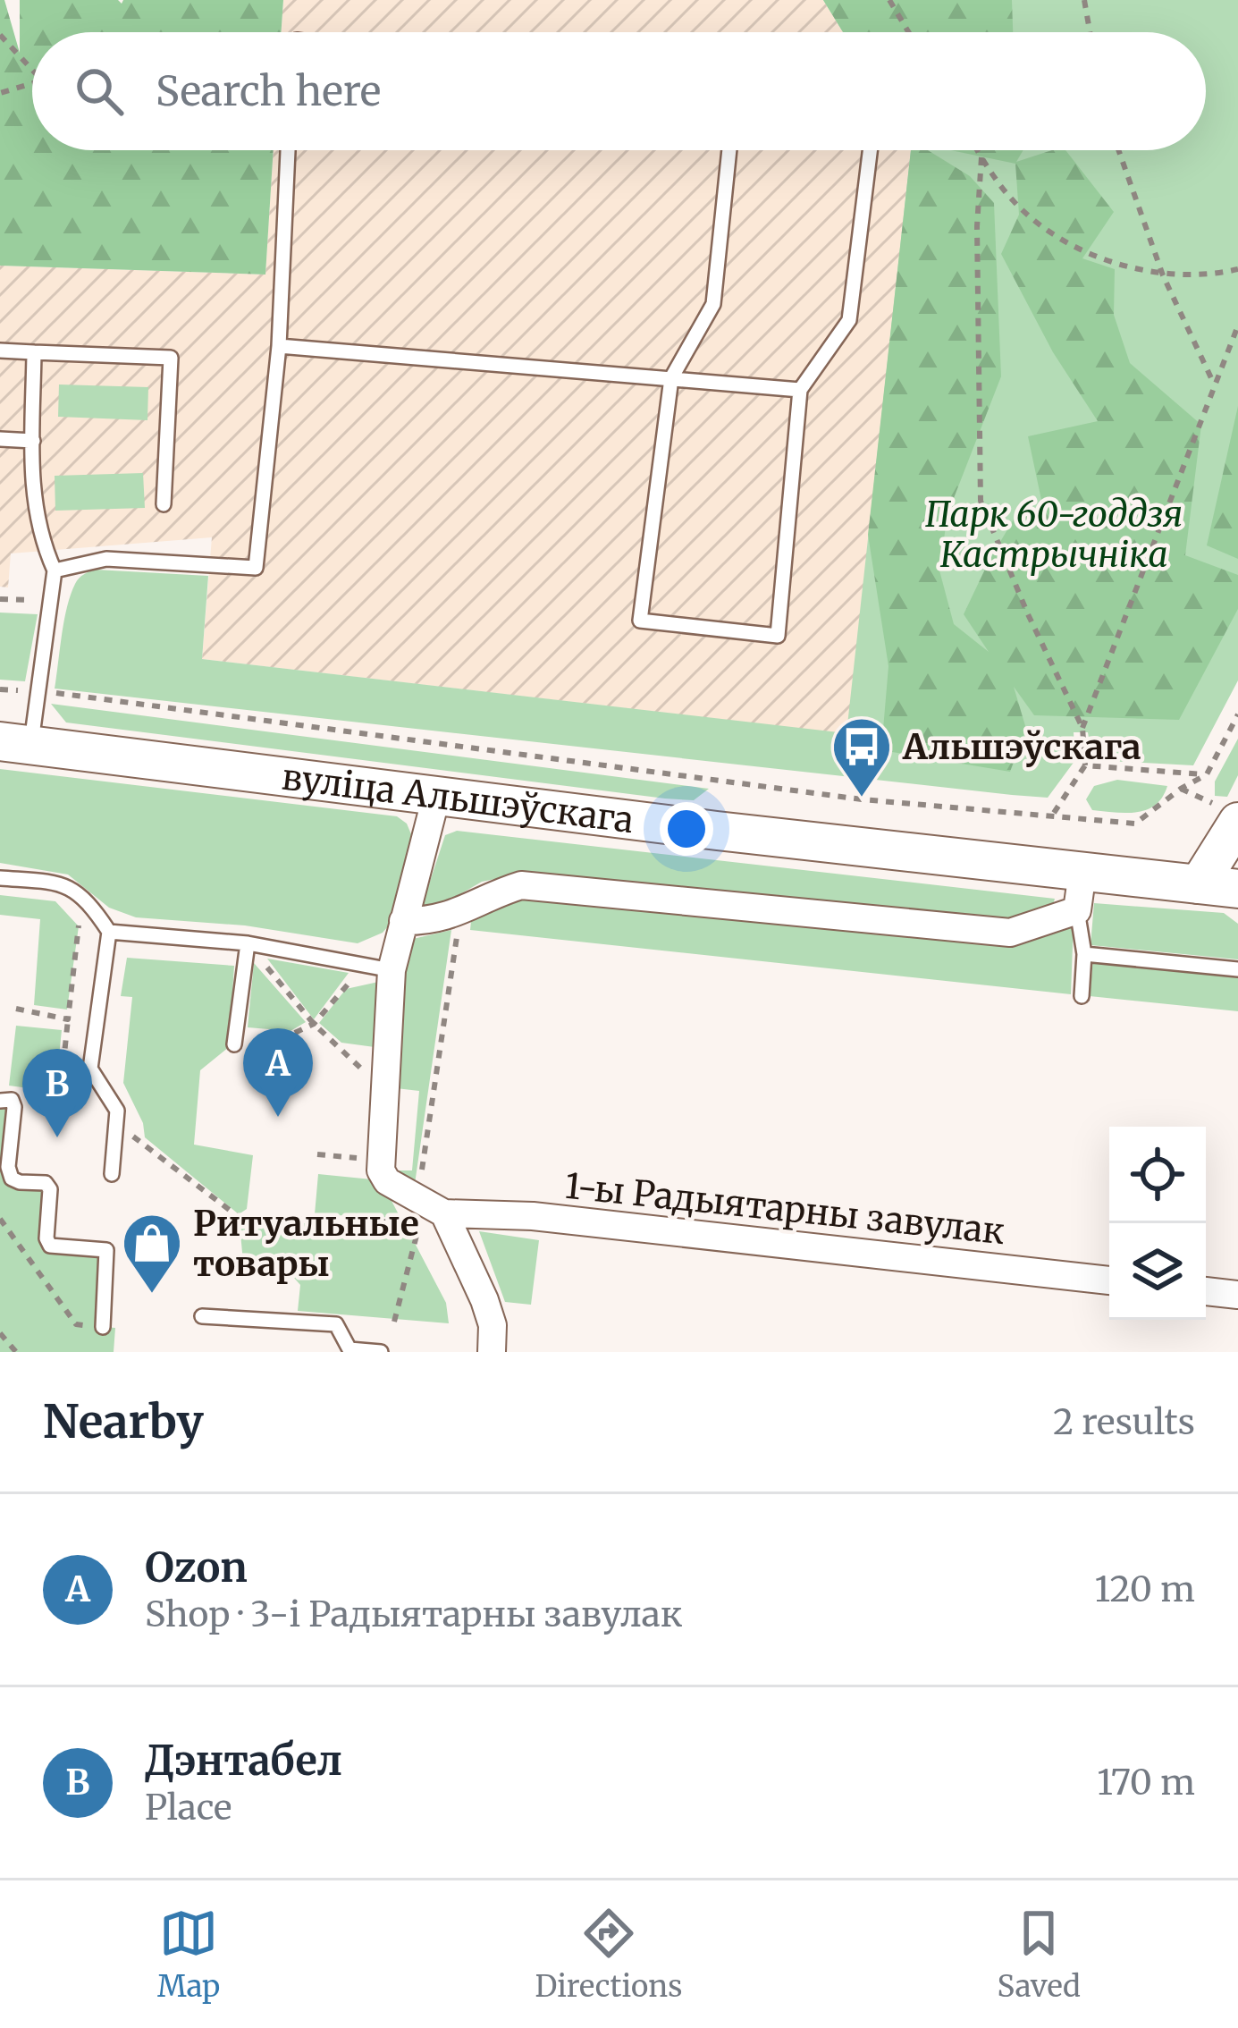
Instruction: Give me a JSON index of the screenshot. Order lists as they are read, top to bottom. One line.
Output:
{"streets":{"main road":["вуліца Альшэўскага"],"street":["1-ы Радыятарны завулак"]},"parks":["Парк 60-годдзя Кастрычніка"],"places":{"bus stop":["Альшэўскага"],"shop":["Ритуальные товары"]},"page":{"search":"Search here","pins":["A","B"],"heading":["Nearby","2 results"],"list":[{"mark":"A","name":"Ozon","note":"Shop · 3-і Радыятарны завулак","value":"120 m"},{"mark":"B","name":"Дэнтабел","note":"Place","value":"170 m"}],"nav":["Map","Directions","Saved"]}}
